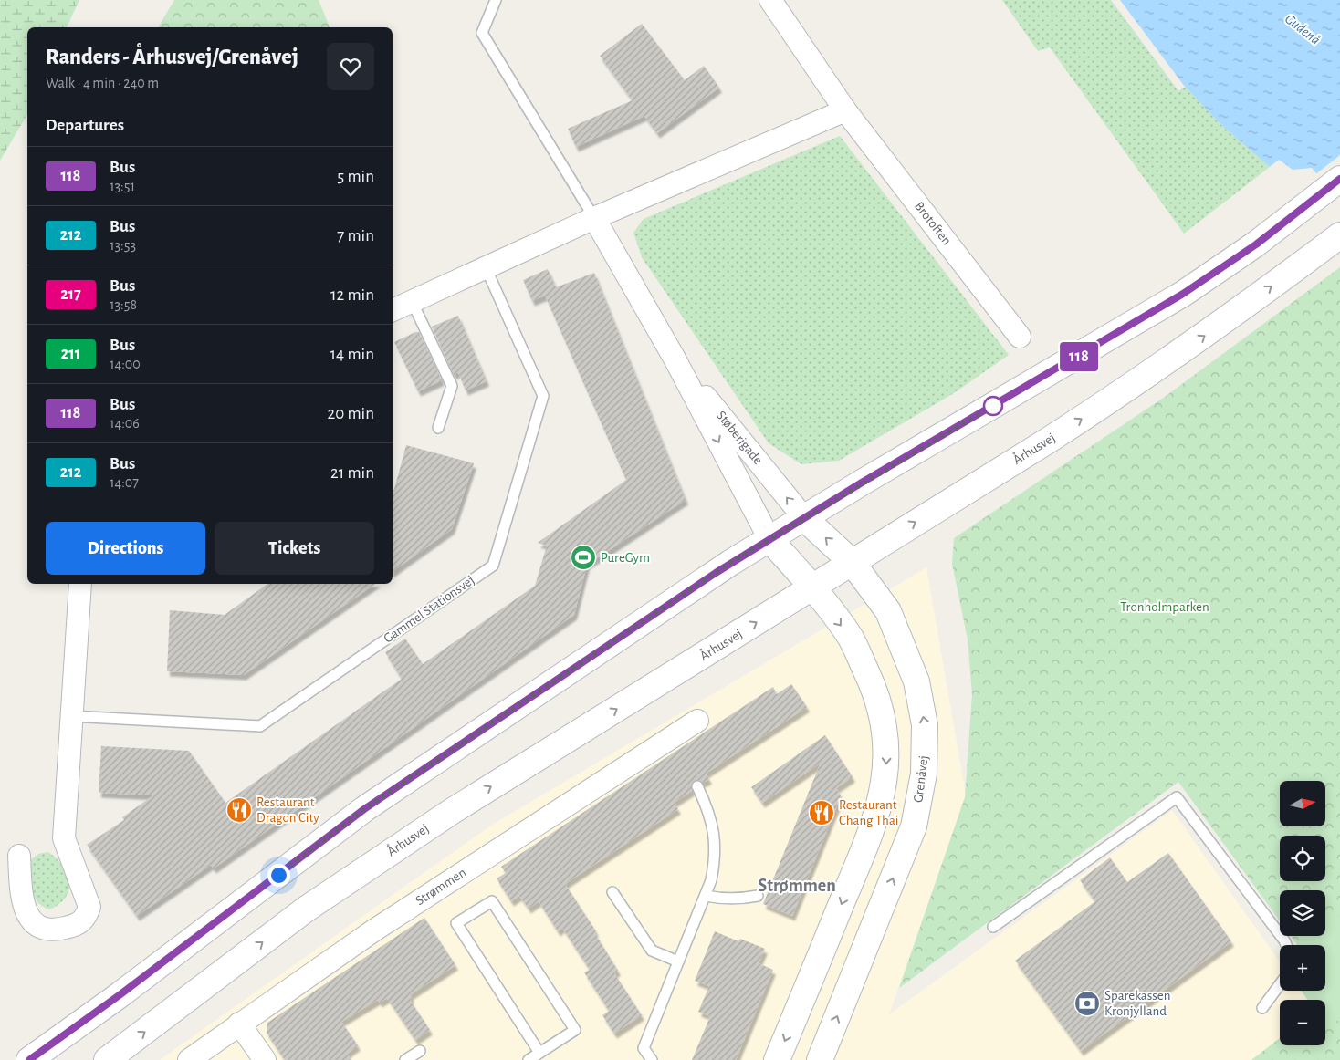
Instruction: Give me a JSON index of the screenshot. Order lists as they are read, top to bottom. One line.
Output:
{"streets":{"main road":["Århusvej","Grenåvej"],"street":["Brotoften","Støberigade","Strømmen"],"lane":["Gammel Stationsvej"]},"crossings":[["Støberigade","Grenåvej"],["Århusvej","Grenåvej"]],"districts":["Strømmen"],"water":["Gudenå"],"parks":["Tronholmparken"],"places":{"sports":["PureGym"],"restaurant":["Restaurant Dragon City","Restaurant Chang Thai"],"bank":["Sparekassen Kronjylland"]},"lines":["bus line 118"],"north":"right","page":{"on_map":"118","heading":[["Randers - Århusvej/Grenåvej","Walk · 4 min · 240 m"],"Departures"],"list":[{"mark":"118","name":"Bus","note":"13:51","value":"5 min"},{"mark":"212","name":"Bus","note":"13:53","value":"7 min"},{"mark":"217","name":"Bus","note":"13:58","value":"12 min"},{"mark":"211","name":"Bus","note":"14:00","value":"14 min"},{"mark":"118","name":"Bus","note":"14:06","value":"20 min"},{"mark":"212","name":"Bus","note":"14:07","value":"21 min"}],"buttons":["Directions","Tickets"],"map_buttons":["+","−"]}}
